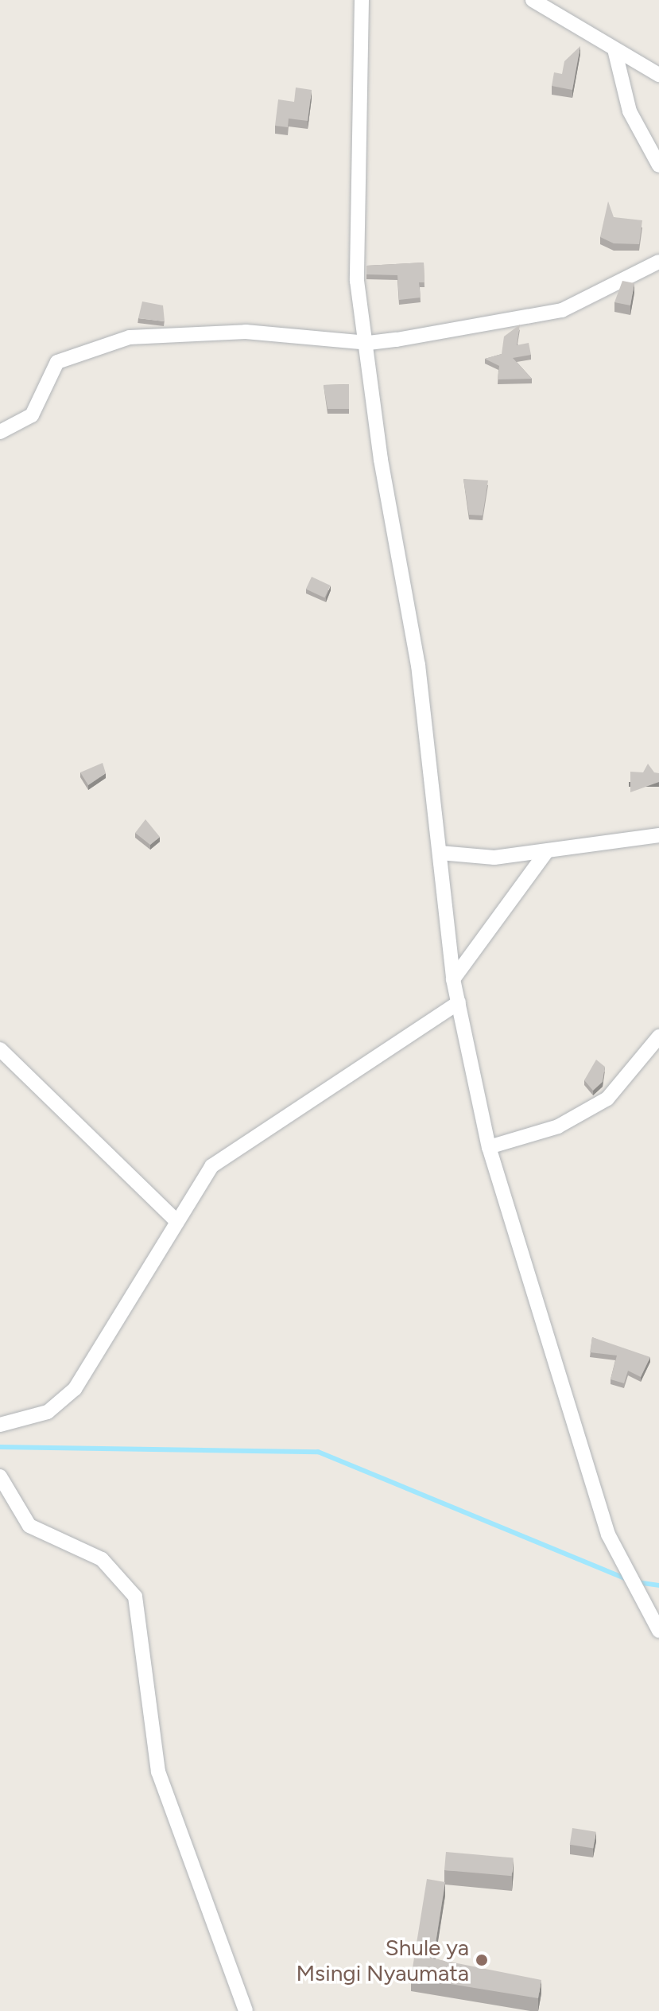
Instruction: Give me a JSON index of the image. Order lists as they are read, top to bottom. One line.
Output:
{"places":["Shule ya Msingi Nyaumata"]}
